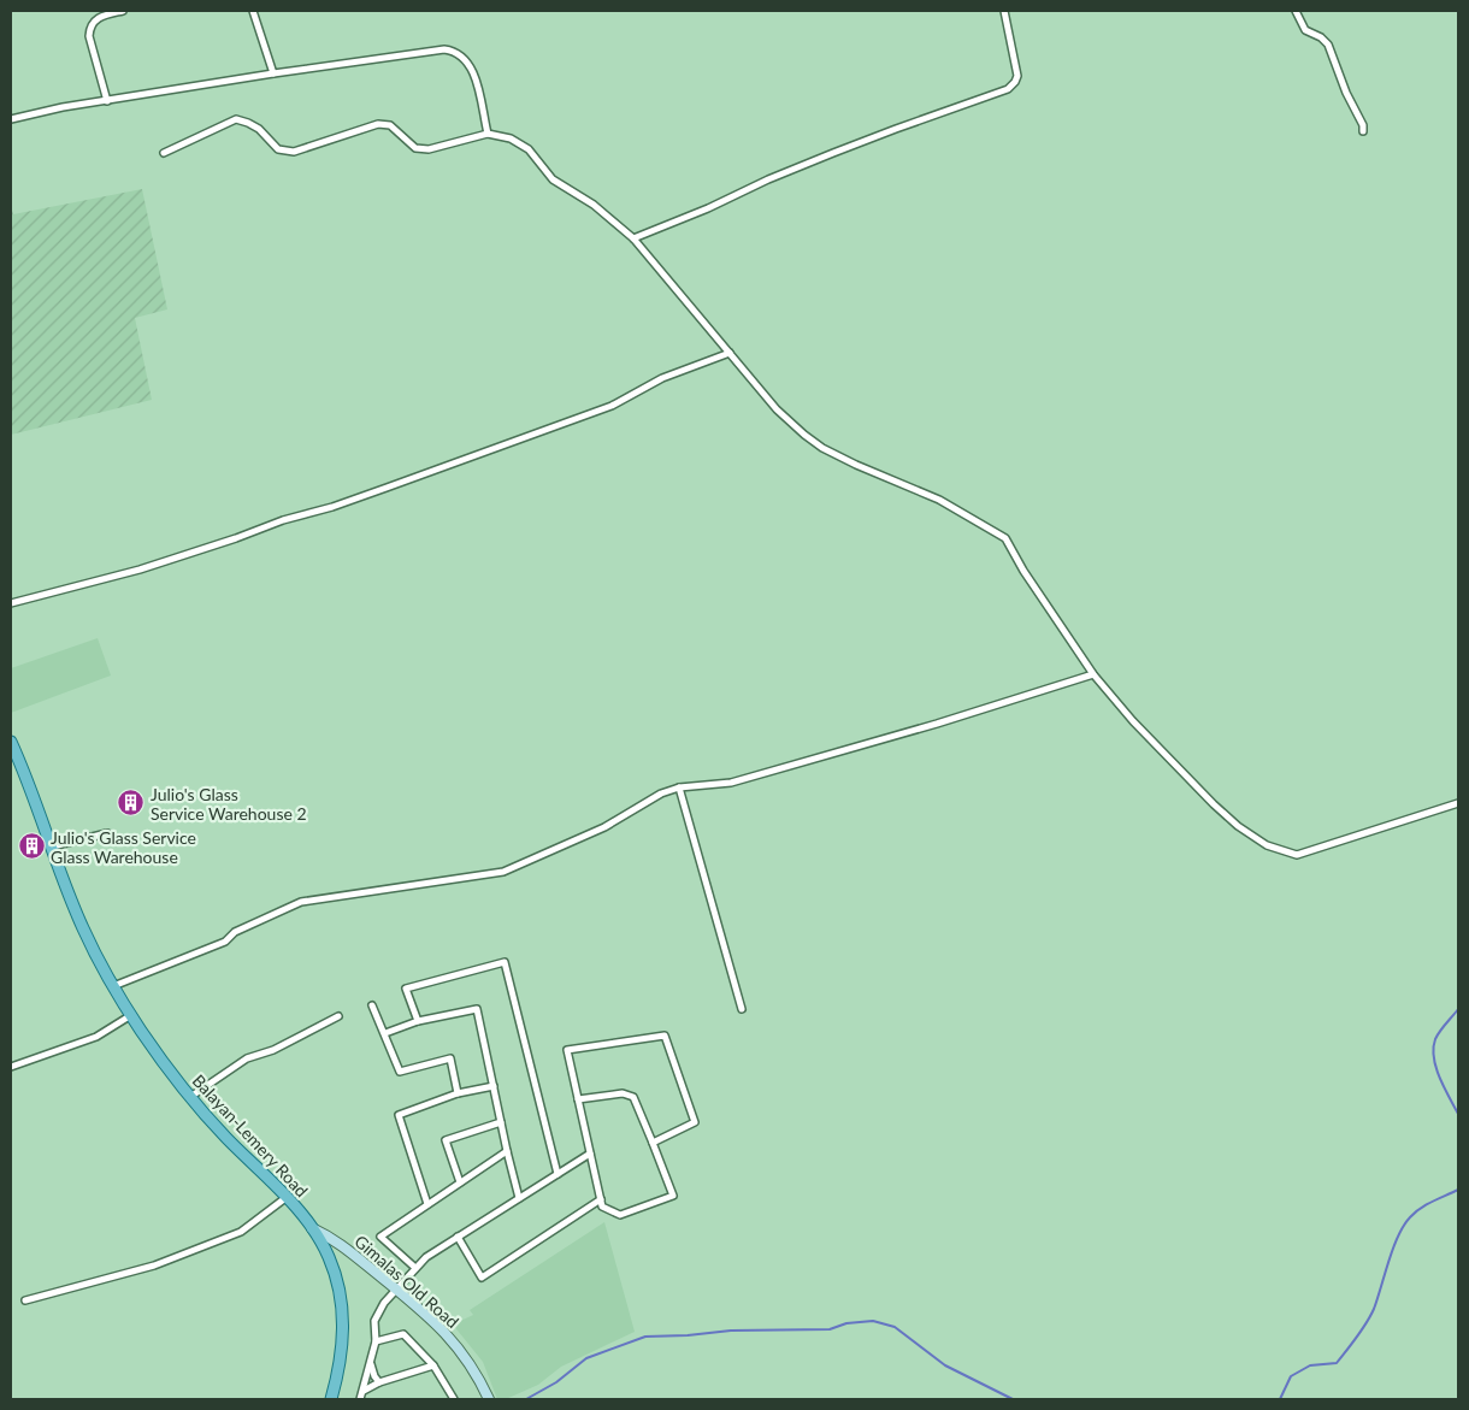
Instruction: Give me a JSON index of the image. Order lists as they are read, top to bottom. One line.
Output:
{"streets":{"main road":["Balayan-Lemery Road"],"street":["Gimalas Old Road"]},"crossings":[["Balayan-Lemery Road","Gimalas Old Road"]],"places":{"building":["Julio's Glass Service Warehouse 2","Julio's Glass Service Glass Warehouse"]}}
